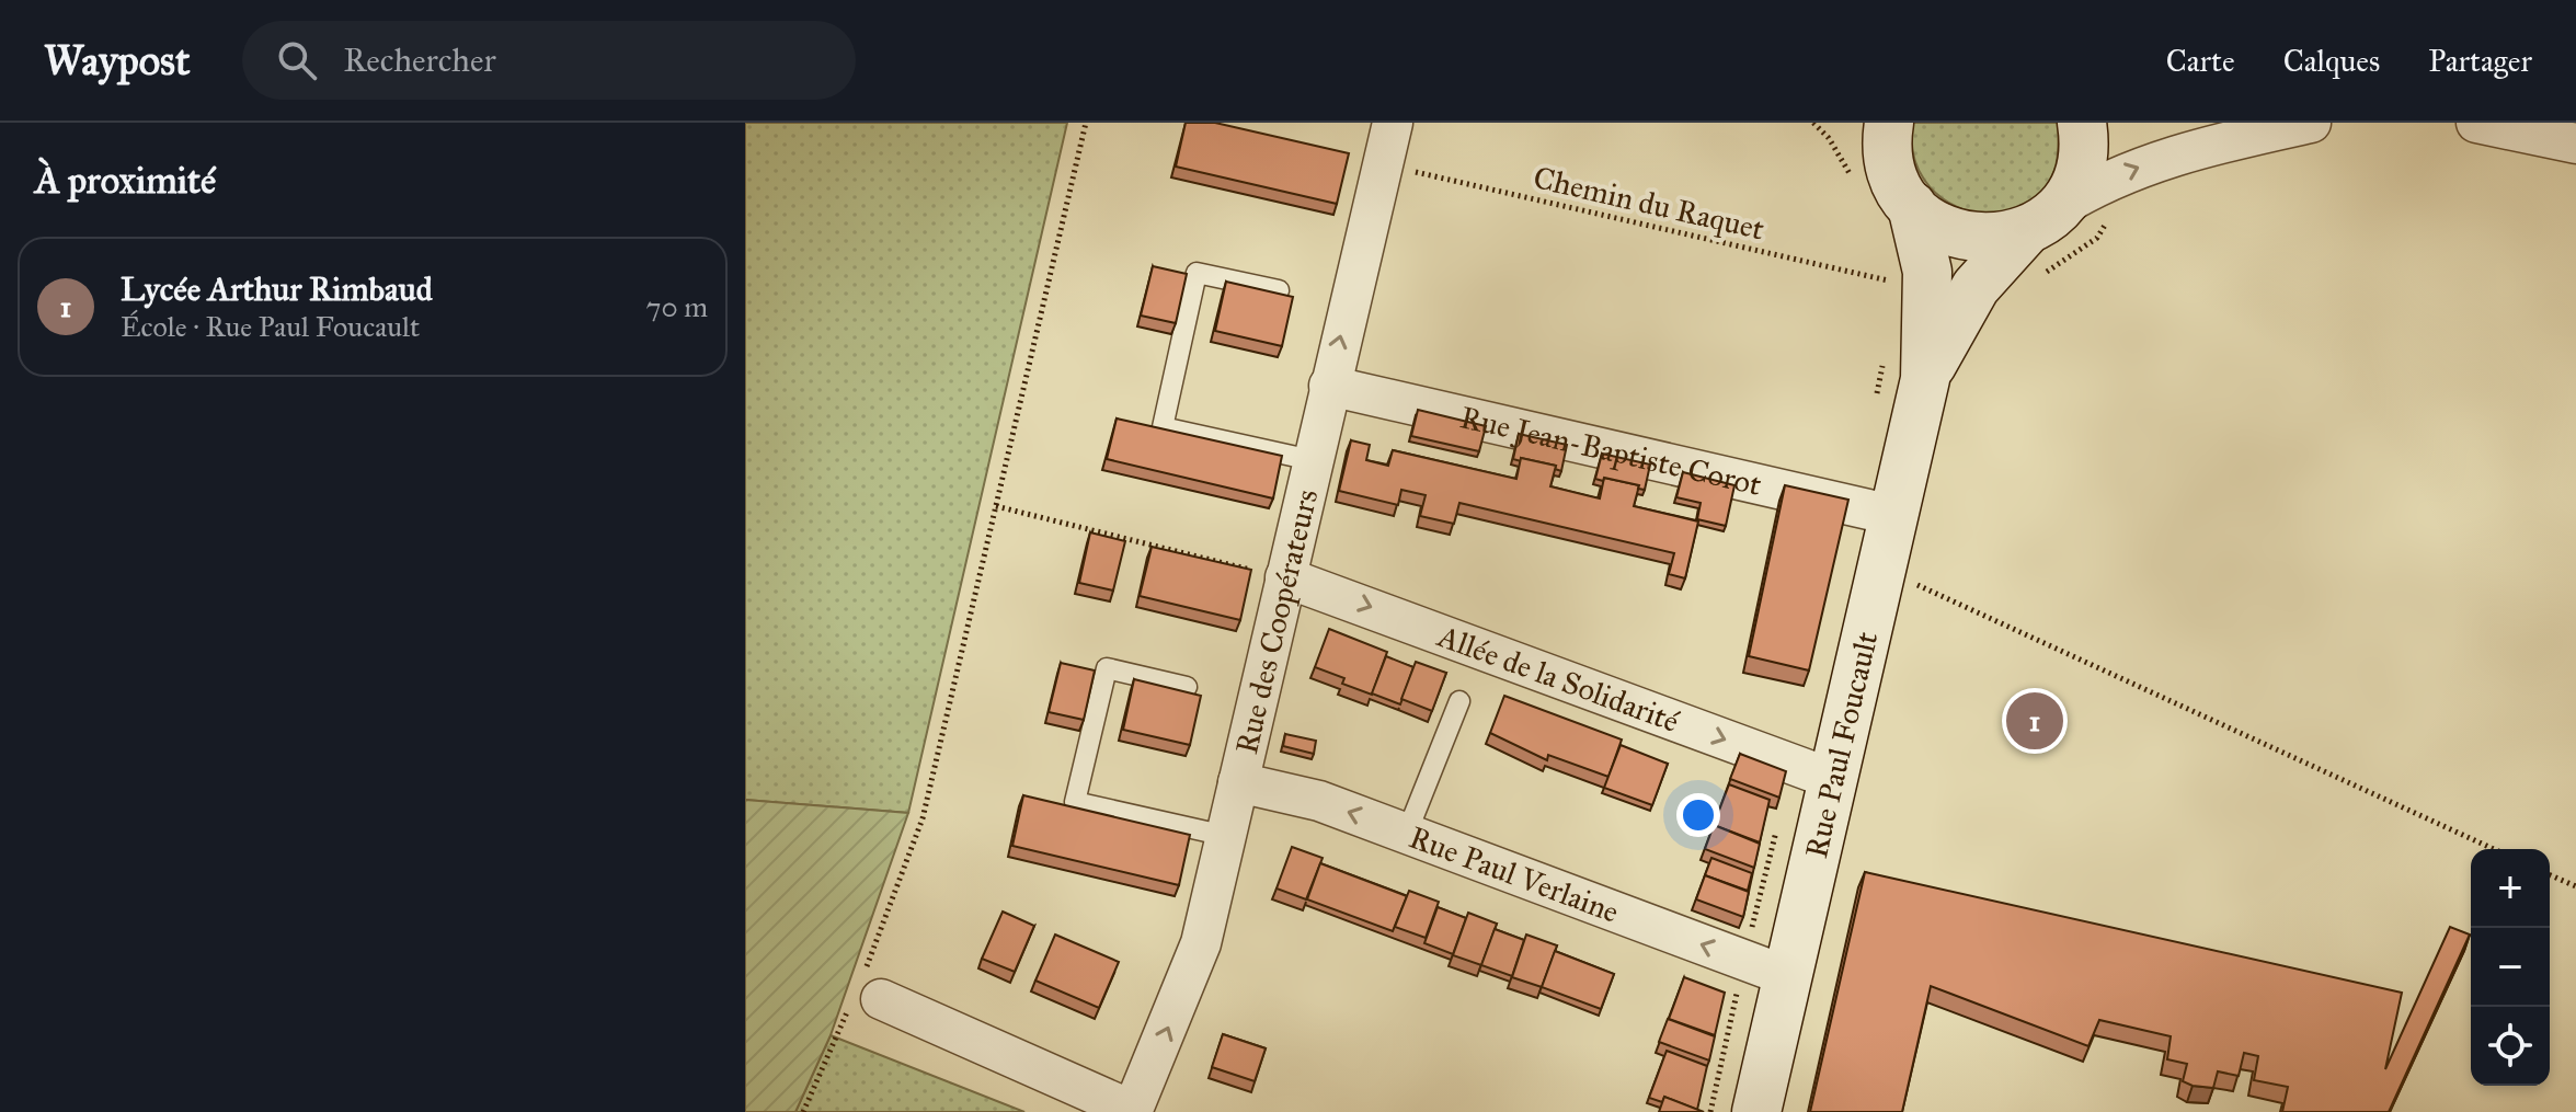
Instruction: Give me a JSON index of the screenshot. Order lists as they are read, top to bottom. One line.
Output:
{"streets":{"street":["Rue Jean-Baptiste Corot","Rue des Coopérateurs","Allée de la Solidarité","Rue Paul Foucault","Rue Paul Verlaine"],"path":["Chemin du Raquet"]},"crossings":[["Chemin du Raquet","Rue des Coopérateurs"],["Rue Jean-Baptiste Corot","Rue des Coopérateurs"],["Rue Jean-Baptiste Corot","Rue Paul Foucault"],["Rue des Coopérateurs","Allée de la Solidarité"],["Rue des Coopérateurs","Rue Paul Verlaine"],["Allée de la Solidarité","Rue Paul Foucault"],["Rue Paul Foucault","Rue Paul Verlaine"]],"one_way":["Rue des Coopérateurs","Allée de la Solidarité","Rue Paul Verlaine"],"page":{"header":"Waypost","search":"Rechercher","nav":["Carte","Calques","Partager"],"heading":"À proximité","list":[{"mark":"1","name":"Lycée Arthur Rimbaud","note":"École · Rue Paul Foucault","value":"70 m"}],"pins":"1","map_buttons":["+","−"]}}
